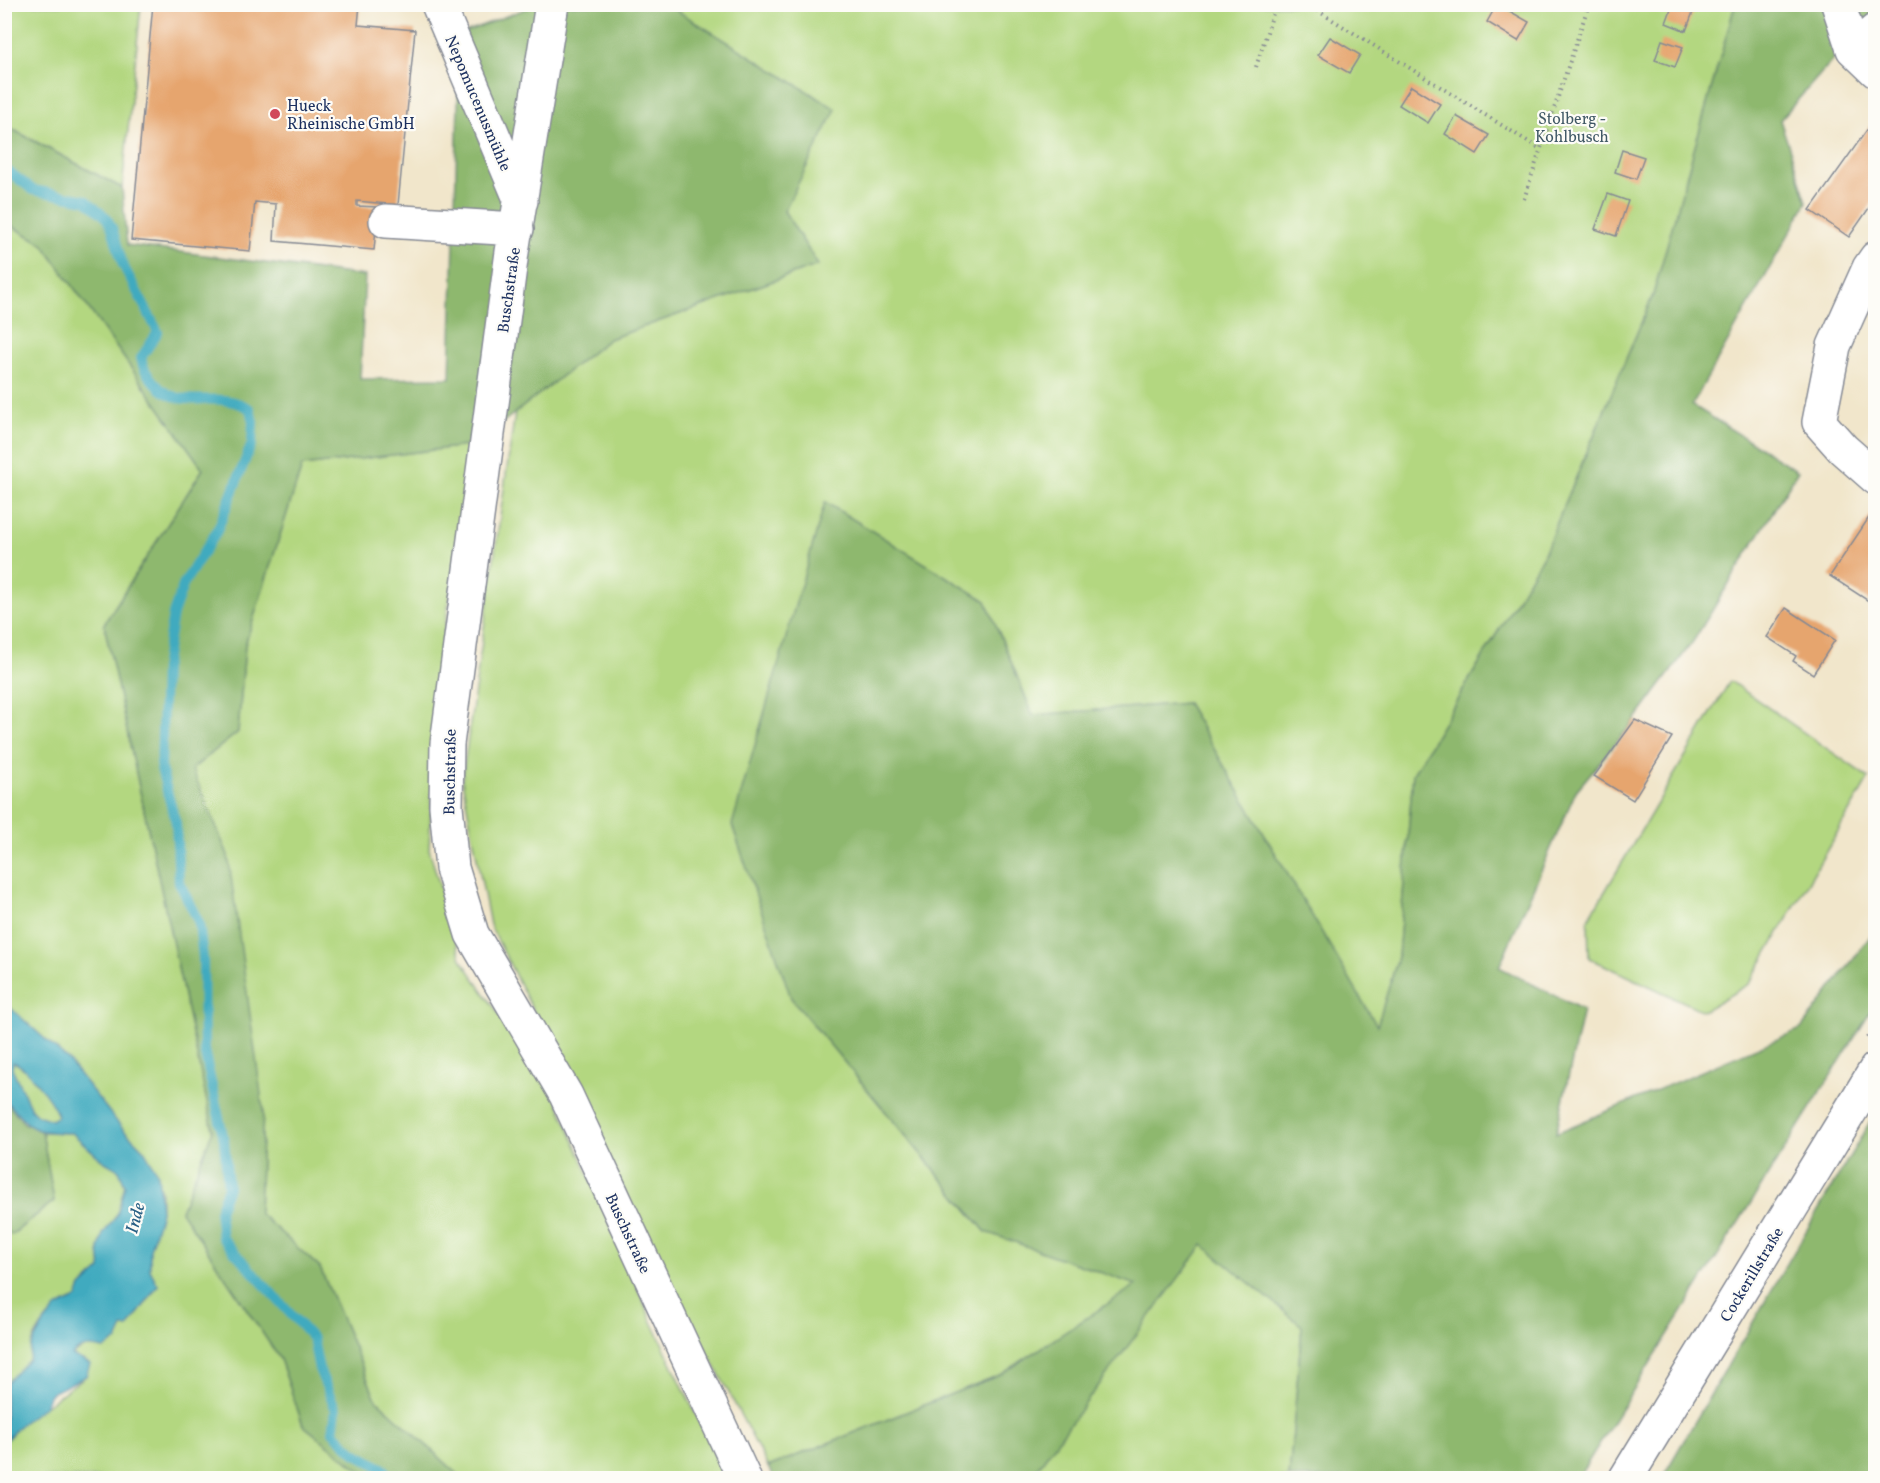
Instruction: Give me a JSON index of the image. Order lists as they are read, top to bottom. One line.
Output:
{"streets":{"street":["Nepomucenusmühle","Buschstraße","Cockerillstraße"]},"crossings":[["Nepomucenusmühle","Buschstraße"]],"water":["Inde"],"parks":["Stolberg - Kohlbusch"],"places":["Hueck Rheinische GmbH"]}
